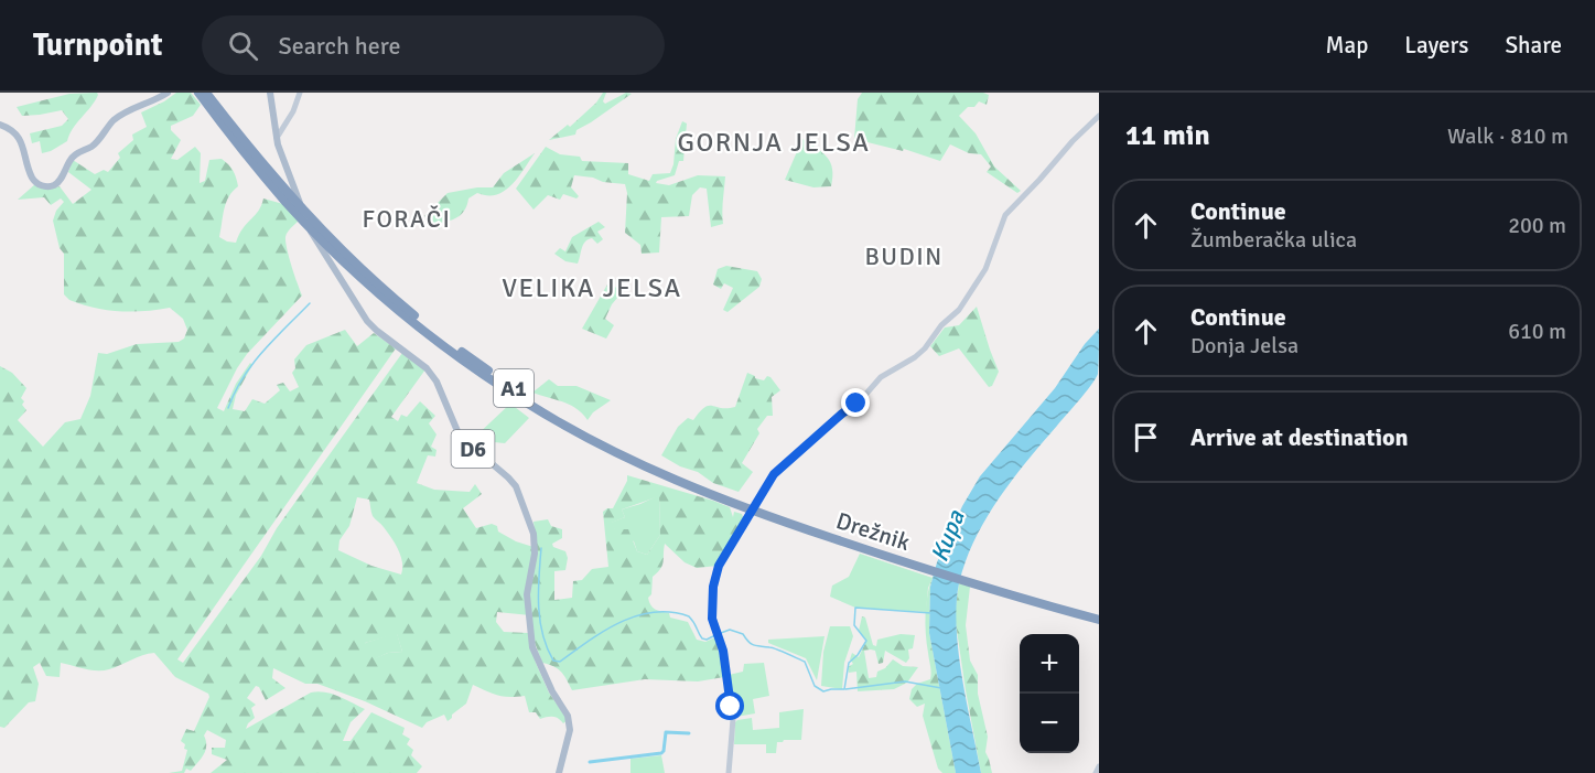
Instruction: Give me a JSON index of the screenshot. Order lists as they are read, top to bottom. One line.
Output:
{"streets":{"highway":["A1","Drežnik"],"main road":["D6"]},"crossings":[["A1","Drežnik"]],"districts":["GORNJA JELSA","FORAČI","BUDIN","VELIKA JELSA"],"water":["Kupa"],"page":{"header":"Turnpoint","search":"Search here","nav":["Map","Layers","Share"],"heading":["11 min","Walk · 810 m"],"list":[["Continue","Žumberačka ulica","200 m"],["Continue","Donja Jelsa","610 m"],"Arrive at destination"],"map_buttons":["+","−"]}}
